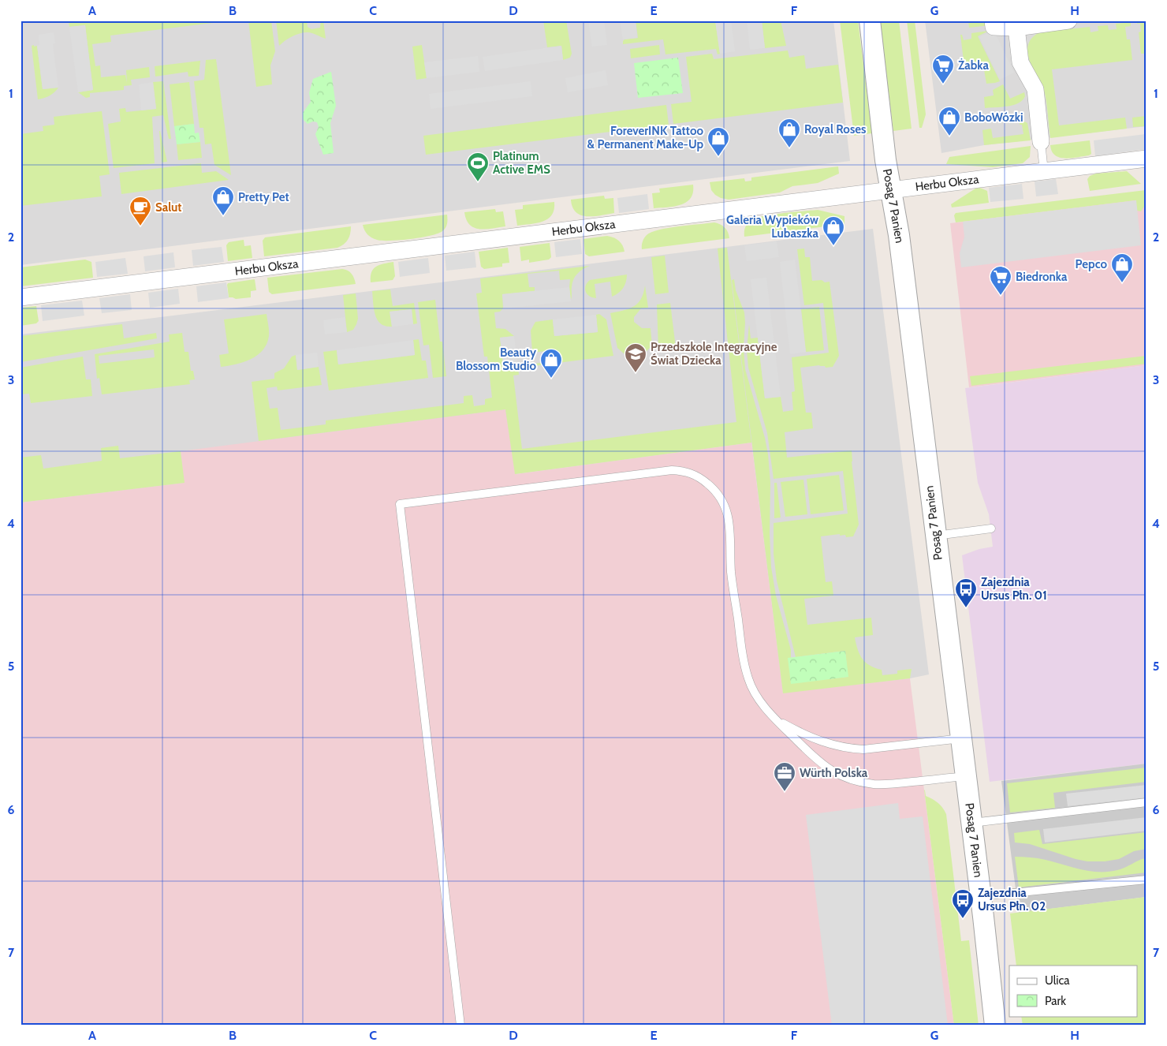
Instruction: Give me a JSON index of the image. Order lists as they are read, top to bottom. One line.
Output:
{"streets":{"street":["Herbu Oksza","Posag 7 Panien"]},"crossings":[["Herbu Oksza","Posag 7 Panien"]],"places":{"supermarket":["Żabka","Biedronka"],"shop":["BoboWózki","Royal Roses","ForeverINK Tattoo & Permanent Make-Up","Pretty Pet","Galeria Wypieków Lubaszka","Pepco","Beauty Blossom Studio"],"sports":["Platinum Active EMS"],"cafe":["Salut"],"school or university":["Przedszkole Integracyjne Świat Dziecka"],"bus stop":["Zajezdnia Ursus Płn. 01","Zajezdnia Ursus Płn. 02"],"office":["Würth Polska"]},"legend":["Ulica","Park"],"grid":{"columns":["A","B","C","D","E","F","G","H"],"rows":["1","2","3","4","5","6","7"]}}
